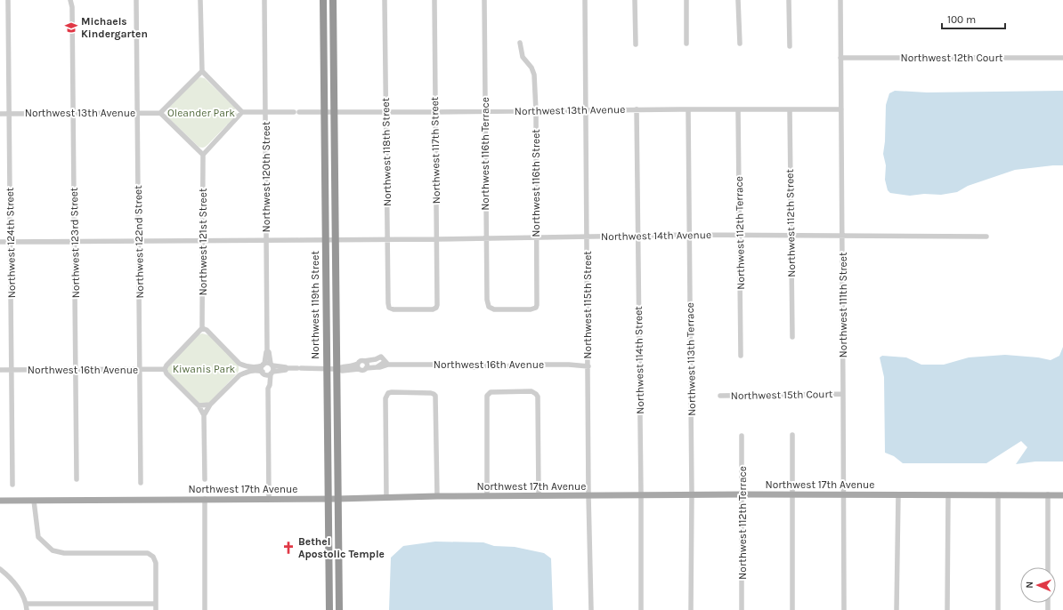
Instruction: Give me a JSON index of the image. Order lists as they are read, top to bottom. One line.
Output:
{"streets":{"highway":["Northwest 119th Street"],"main road":["Northwest 17th Avenue"],"street":["Northwest 12th Court","Northwest 13th Avenue","Northwest 117th Street","Northwest 118th Street","Northwest 116th Terrace","Northwest 120th Street","Northwest 116th Street","Northwest 112th Street","Northwest 112th Terrace","Northwest 14th Avenue","Northwest 122nd Street","Northwest 121st Street","Northwest 124th Street","Northwest 123rd Street","Northwest 115th Street","Northwest 111th Street","Northwest 113th Terrace","Northwest 114th Street","Northwest 16th Avenue","Northwest 15th Court"]},"crossings":[["Northwest 12th Court","Northwest 111th Street"],["Northwest 13th Avenue","Northwest 117th Street"],["Northwest 13th Avenue","Northwest 118th Street"],["Northwest 13th Avenue","Northwest 116th Terrace"],["Northwest 13th Avenue","Northwest 116th Street"],["Northwest 13th Avenue","Northwest 112th Street"],["Northwest 13th Avenue","Northwest 112th Terrace"],["Northwest 13th Avenue","Northwest 122nd Street"],["Northwest 13th Avenue","Northwest 124th Street"],["Northwest 13th Avenue","Northwest 123rd Street"],["Northwest 13th Avenue","Northwest 119th Street"],["Northwest 13th Avenue","Northwest 115th Street"],["Northwest 13th Avenue","Northwest 111th Street"],["Northwest 13th Avenue","Northwest 113th Terrace"],["Northwest 13th Avenue","Northwest 114th Street"],["Northwest 117th Street","Northwest 118th Street"],["Northwest 117th Street","Northwest 14th Avenue"],["Northwest 118th Street","Northwest 14th Avenue"],["Northwest 116th Terrace","Northwest 116th Street"],["Northwest 116th Terrace","Northwest 14th Avenue"],["Northwest 120th Street","Northwest 14th Avenue"],["Northwest 120th Street","Northwest 17th Avenue"],["Northwest 116th Street","Northwest 14th Avenue"],["Northwest 112th Street","Northwest 14th Avenue"],["Northwest 112th Terrace","Northwest 14th Avenue"],["Northwest 112th Terrace","Northwest 17th Avenue"],["Northwest 14th Avenue","Northwest 122nd Street"],["Northwest 14th Avenue","Northwest 121st Street"],["Northwest 14th Avenue","Northwest 124th Street"],["Northwest 14th Avenue","Northwest 123rd Street"],["Northwest 14th Avenue","Northwest 119th Street"],["Northwest 14th Avenue","Northwest 115th Street"],["Northwest 14th Avenue","Northwest 111th Street"],["Northwest 14th Avenue","Northwest 113th Terrace"],["Northwest 14th Avenue","Northwest 114th Street"],["Northwest 122nd Street","Northwest 16th Avenue"],["Northwest 121st Street","Northwest 16th Avenue"],["Northwest 124th Street","Northwest 16th Avenue"],["Northwest 123rd Street","Northwest 16th Avenue"],["Northwest 119th Street","Northwest 16th Avenue"],["Northwest 119th Street","Northwest 17th Avenue"],["Northwest 115th Street","Northwest 16th Avenue"],["Northwest 115th Street","Northwest 17th Avenue"],["Northwest 111th Street","Northwest 15th Court"],["Northwest 111th Street","Northwest 17th Avenue"],["Northwest 113th Terrace","Northwest 17th Avenue"],["Northwest 114th Street","Northwest 17th Avenue"]],"parks":["Oleander Park","Kiwanis Park"],"places":{"school or university":["Michaels Kindergarten"],"church":["Bethel Apostolic Temple"]},"scale_bar":"100 m","north":"left"}
